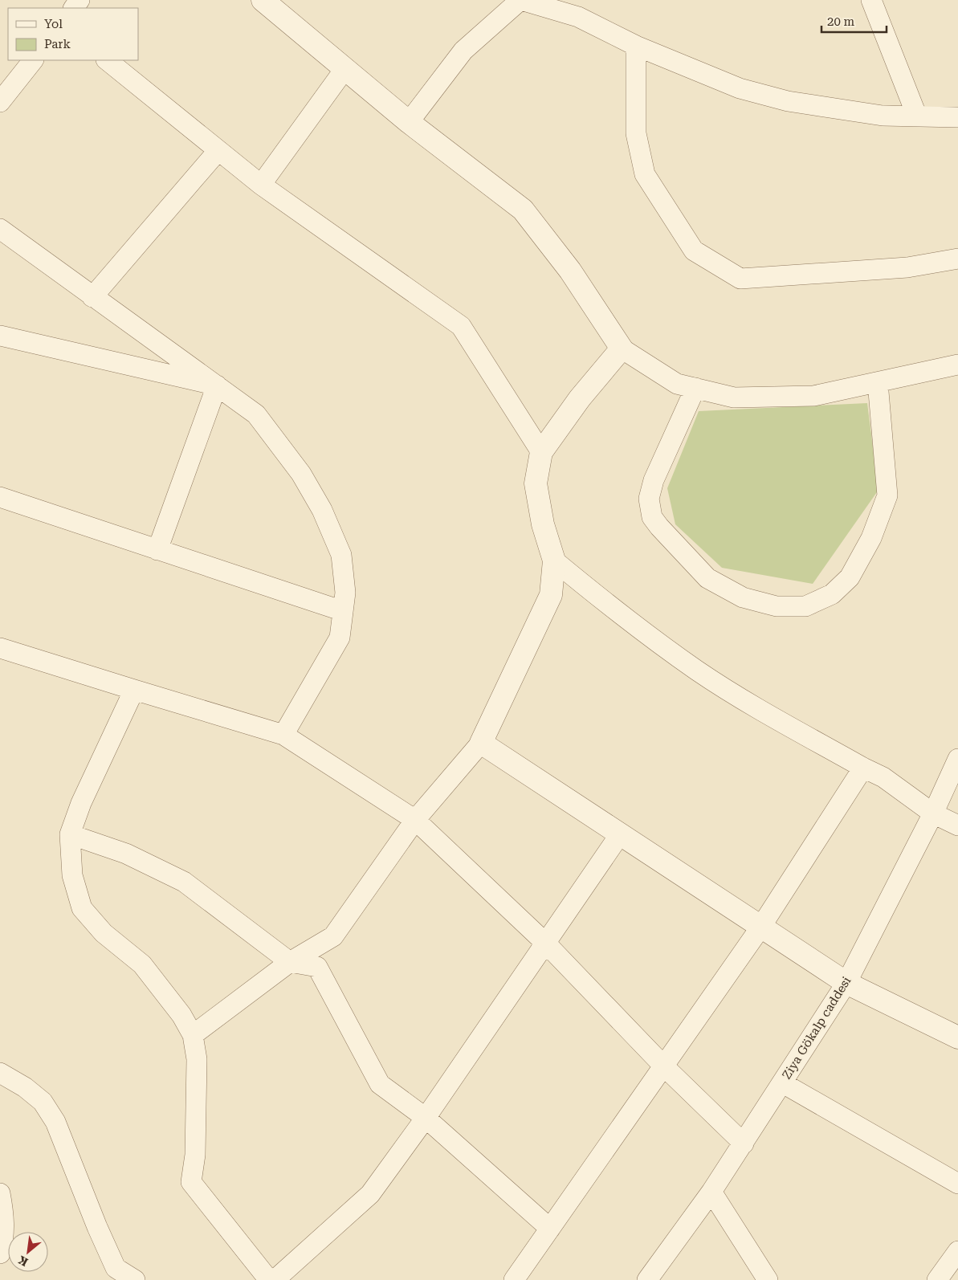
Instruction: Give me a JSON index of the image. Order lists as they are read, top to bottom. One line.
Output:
{"streets":{"street":["Ziya Gökalp caddesi"]},"legend":["Yol","Park"],"scale_bar":"20 m","north":"bottom left"}
